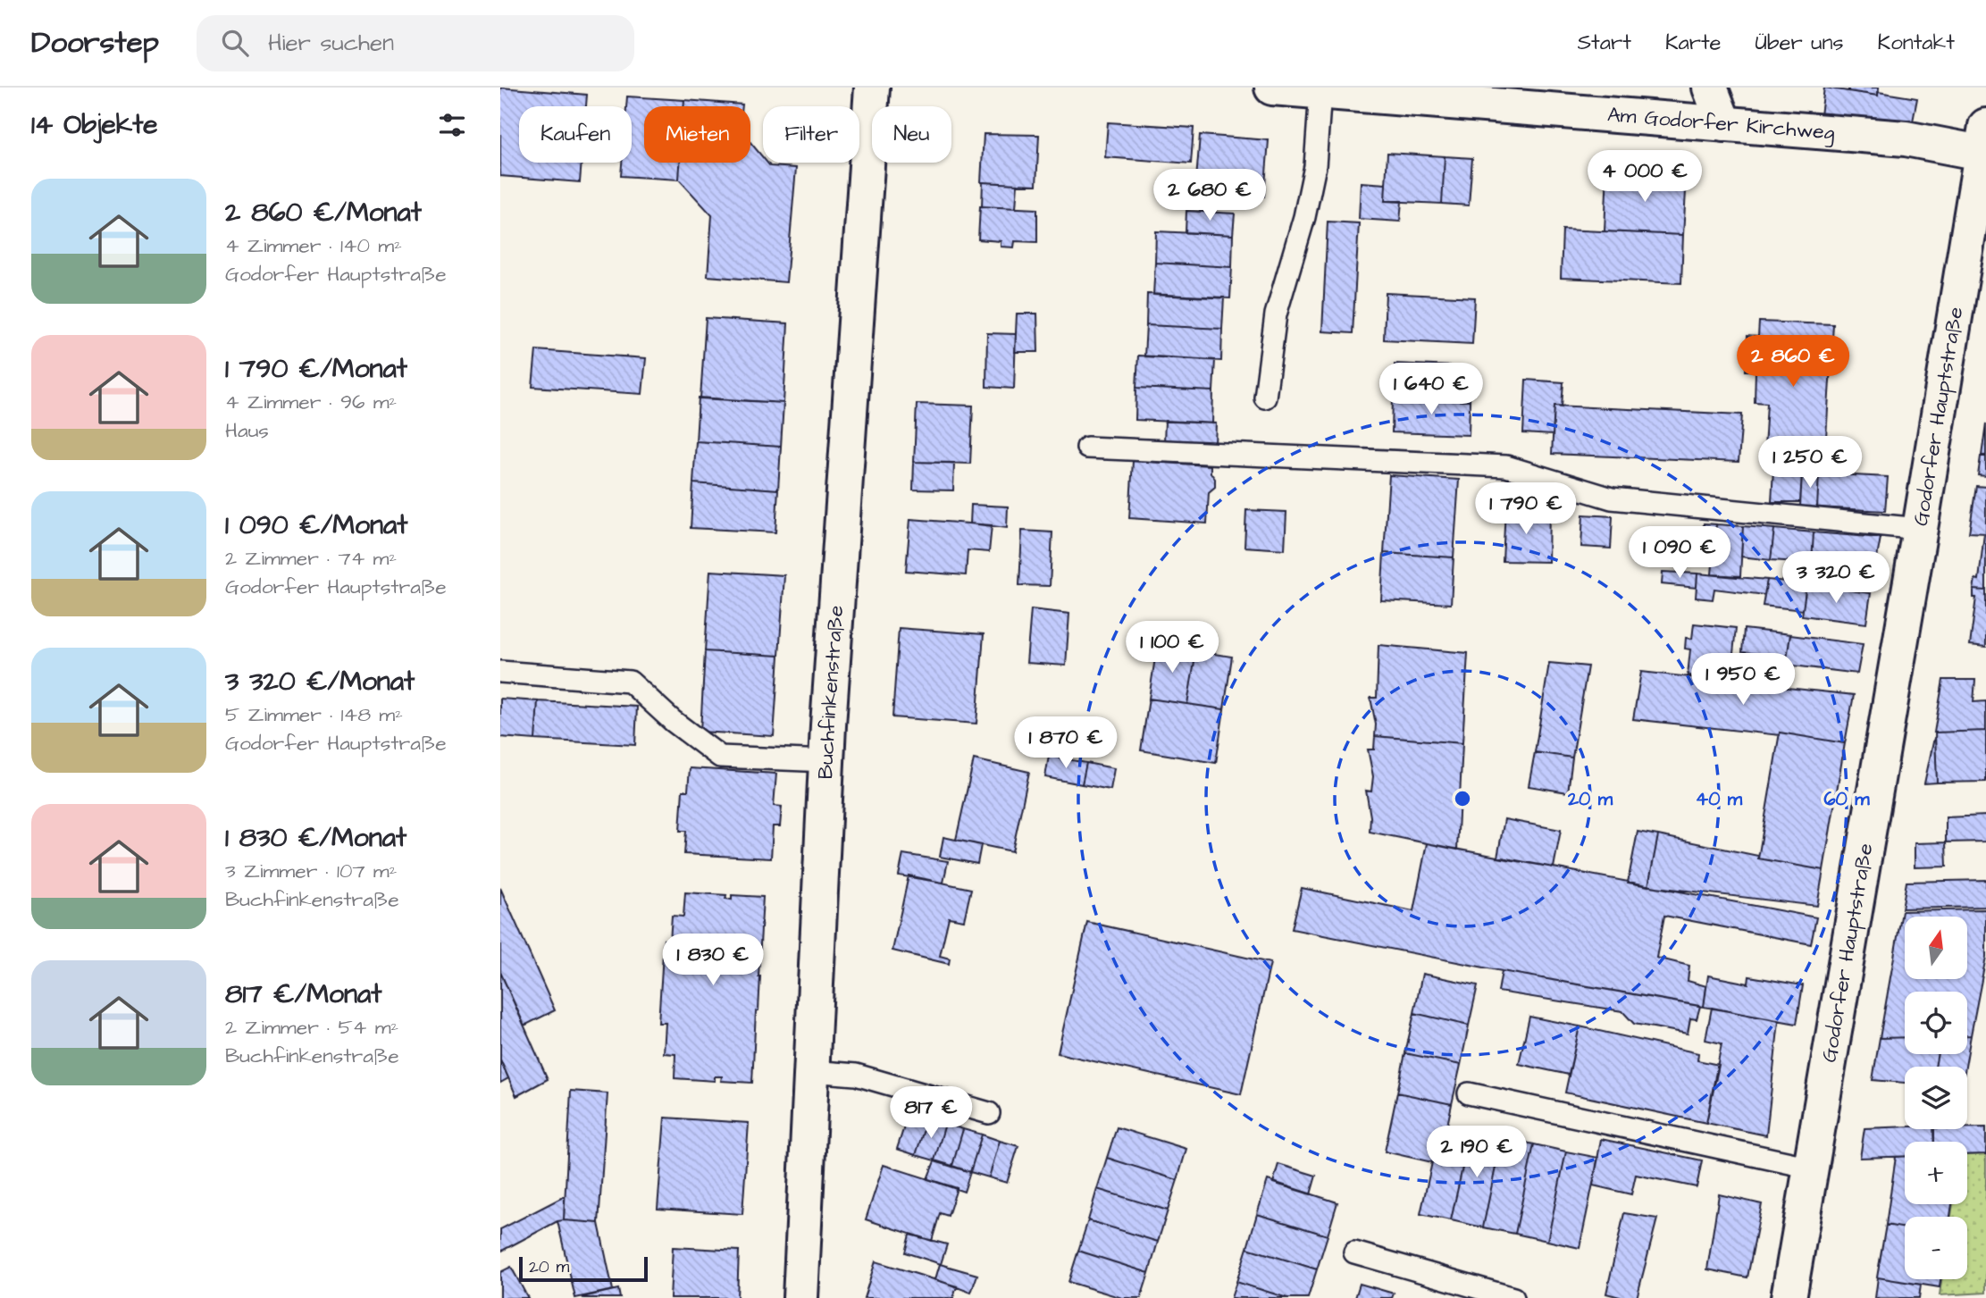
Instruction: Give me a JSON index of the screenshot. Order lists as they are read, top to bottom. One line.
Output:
{"streets":{"street":["Am Godorfer Kirchweg","Godorfer Hauptstraße","Buchfinkenstraße"]},"crossings":[["Am Godorfer Kirchweg","Godorfer Hauptstraße"]],"scale_bar":"20 m","north":"top","page":{"header":"Doorstep","search":"Hier suchen","nav":["Start","Karte","Über uns","Kontakt"],"heading":"14 Objekte","chip":["Kaufen","Mieten","Filter","Neu"],"price":["4 000 €","2 680 €","2 860 €","1 640 €","1 250 €","1 790 €","1 090 €","3 320 €","1 100 €","1 950 €","1 870 €","1 830 €","817 €","2 190 €"],"list":[{"name":"2 860 €/Monat","note":"4 Zimmer · 140 m² · Godorfer Hauptstraße"},{"name":"1 790 €/Monat","note":"4 Zimmer · 96 m² · Haus"},{"name":"1 090 €/Monat","note":"2 Zimmer · 74 m² · Godorfer Hauptstraße"},{"name":"3 320 €/Monat","note":"5 Zimmer · 148 m² · Godorfer Hauptstraße"},{"name":"1 830 €/Monat","note":"3 Zimmer · 107 m² · Buchfinkenstraße"},{"name":"817 €/Monat","note":"2 Zimmer · 54 m² · Buchfinkenstraße"}],"map_buttons":["+","−"],"scale":"20 m"},"rings":["20 m","40 m","60 m"]}
